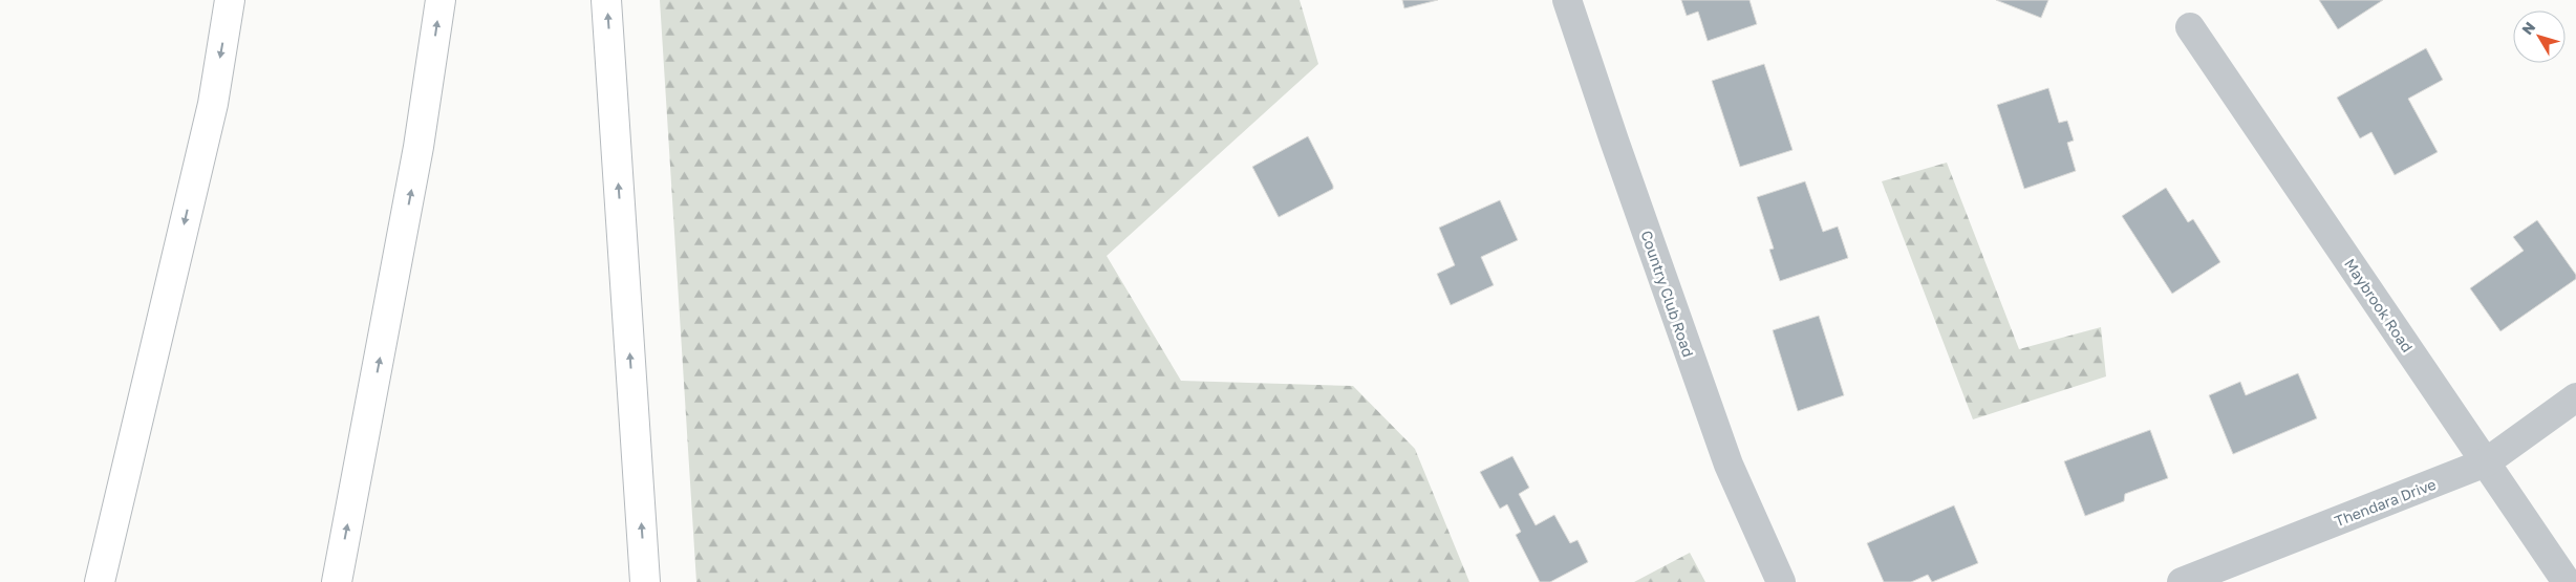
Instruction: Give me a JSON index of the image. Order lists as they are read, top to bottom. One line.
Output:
{"streets":{"street":["Country Club Road","Maybrook Road","Thendara Drive"]},"crossings":[["Maybrook Road","Thendara Drive"]],"north":"top left"}
